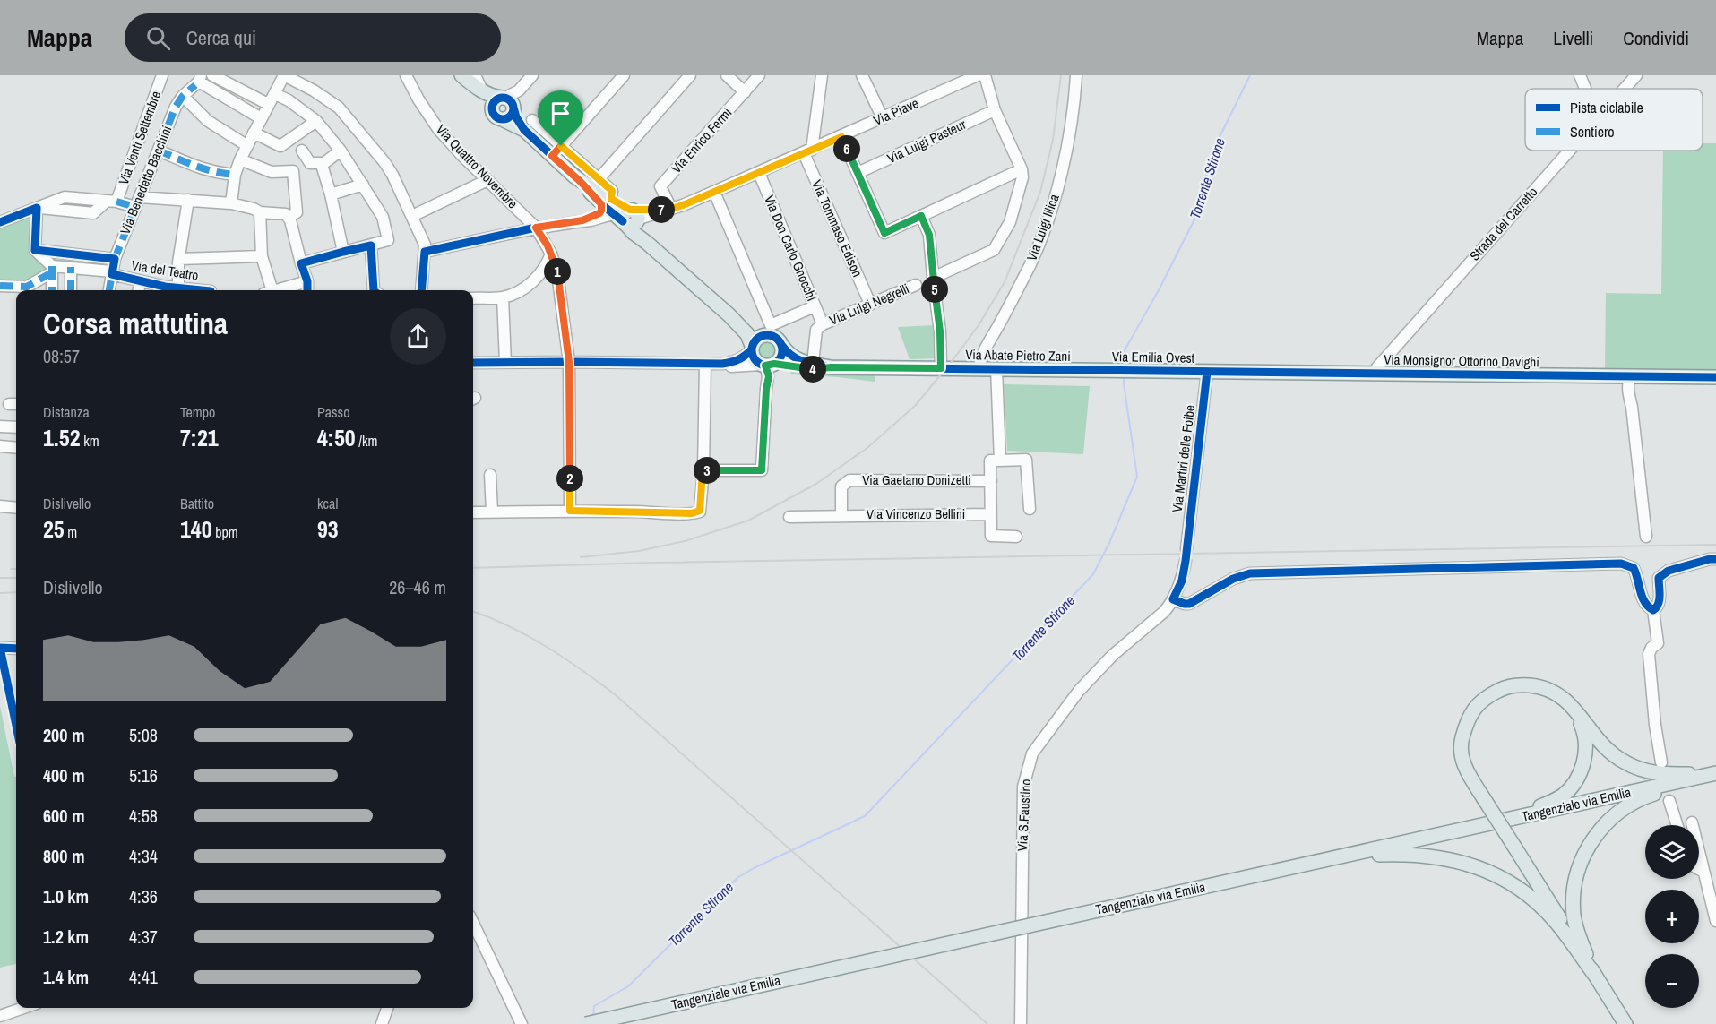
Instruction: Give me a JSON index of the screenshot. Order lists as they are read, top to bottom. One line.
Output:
{"streets":{"main road":["Via Abate Pietro Zani","Via Emilia Ovest","Via Monsignor Ottorino Davighi","Tangenziale via Emilia"],"street":["Via Piave","Via Venti Settembre","Via Enrico Fermi","Via Luigi Pasteur","Via Quattro Novembre","Via Benedetto Bacchini","Strada del Carretto","Via Luigi Illica","Via Tommaso Edison","Via Don Carlo Gnocchi","Via del Teatro","Via Luigi Negrelli","Via Martiri delle Foibe","Via Gaetano Donizetti","Via Vincenzo Bellini","Via S.Faustino"]},"crossings":[["Via Piave","Via Enrico Fermi"],["Via Piave","Via Quattro Novembre"],["Via Piave","Via Tommaso Edison"],["Via Piave","Via Don Carlo Gnocchi"],["Via Quattro Novembre","Via Abate Pietro Zani"],["Via Benedetto Bacchini","Via del Teatro"],["Strada del Carretto","Via Monsignor Ottorino Davighi"],["Via Luigi Illica","Via Abate Pietro Zani"],["Via Tommaso Edison","Via Luigi Negrelli"],["Via Don Carlo Gnocchi","Via Luigi Negrelli"],["Via Abate Pietro Zani","Via Emilia Ovest"],["Via Emilia Ovest","Via Monsignor Ottorino Davighi"],["Via Emilia Ovest","Via Martiri delle Foibe"],["Via Monsignor Ottorino Davighi","Via Martiri delle Foibe"],["Via Gaetano Donizetti","Via Vincenzo Bellini"]],"water":["Torrente Stirone"],"legend":["Pista ciclabile","Sentiero"],"page":{"header":"Mappa","search":"Cerca qui","nav":["Mappa","Livelli","Condividi"],"pins":["6","7","1","5","4","3","2"],"heading":["Corsa mattutina","08:57"],"stats":[["Distanza","1.52 km"],["Tempo","7:21"],["Passo","4:50 /km"],["Dislivello","25 m"],["Battito","140 bpm"],["kcal","93"]],"chart":["Dislivello","26–46 m"],"list":[{"name":"200 m","note":"5:08"},{"name":"400 m","note":"5:16"},{"name":"600 m","note":"4:58"},{"name":"800 m","note":"4:34"},{"name":"1.0 km","note":"4:36"},{"name":"1.2 km","note":"4:37"},{"name":"1.4 km","note":"4:41"}],"map_buttons":["+","−"]}}
